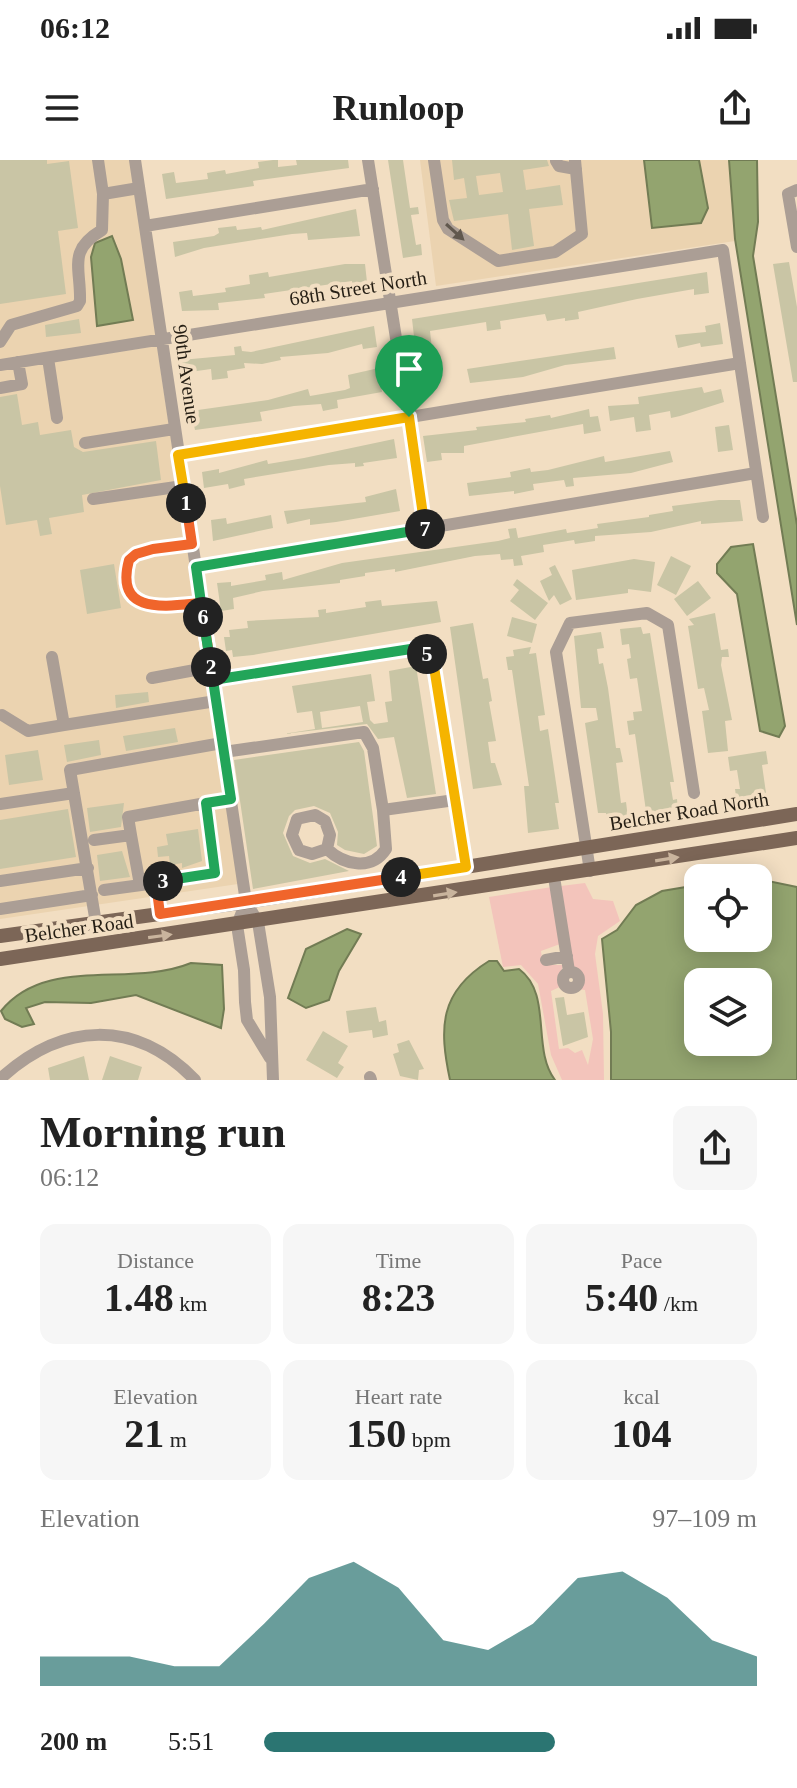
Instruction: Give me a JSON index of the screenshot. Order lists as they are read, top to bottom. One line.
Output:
{"streets":{"main road":["Belcher Road North","Belcher Road"],"street":["68th Street North","90th Avenue"]},"crossings":[["68th Street North","90th Avenue"],["90th Avenue","Belcher Road"],["Belcher Road North","Belcher Road"]],"page":{"status":"06:12","header":"Runloop","pins":["1","7","6","5","2","4","3"],"heading":["Morning run","06:12"],"stats":[["Distance","1.48 km"],["Time","8:23"],["Pace","5:40 /km"],["Elevation","21 m"],["Heart rate","150 bpm"],["kcal","104"]],"chart":["Elevation","97–109 m"],"list":[{"name":"200 m","note":"5:51"}]}}
